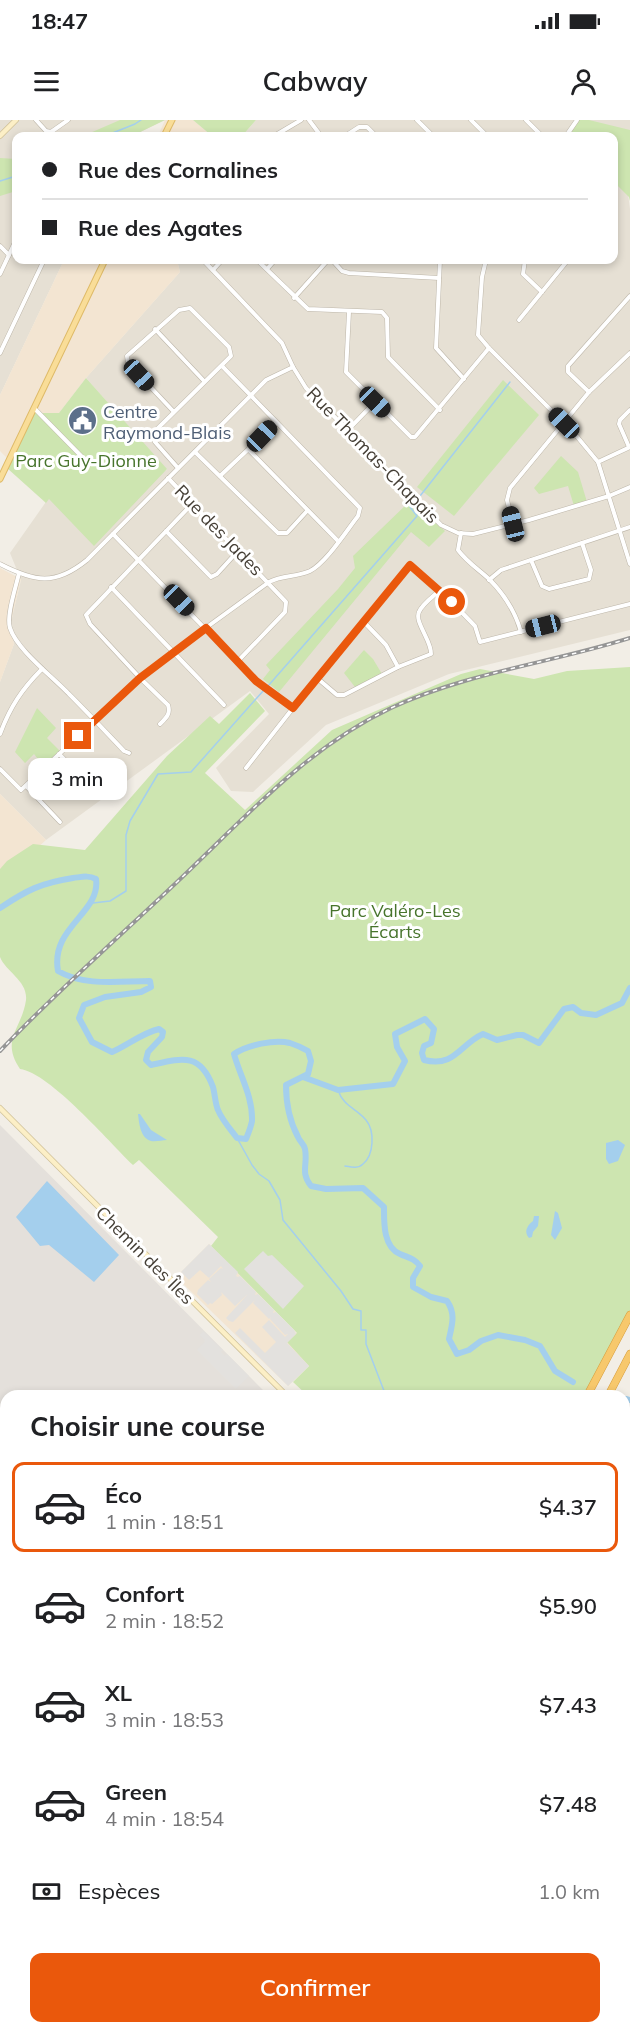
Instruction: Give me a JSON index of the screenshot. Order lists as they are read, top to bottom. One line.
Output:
{"streets":{"main road":["Chemin des Îles"],"street":["Rue Thomas-Chapais","Rue des Jades"]},"parks":["Parc Guy-Dionne","Parc Valéro-Les Écarts"],"places":{"public building":["Centre Raymond-Blais"]},"page":{"status":"18:47","header":"Cabway","banner":["Rue des Cornalines","Rue des Agates"],"bubble":"3 min","heading":"Choisir une course","list":[{"name":"Éco","note":"1 min · 18:51","value":"$4.37"},{"name":"Confort","note":"2 min · 18:52","value":"$5.90"},{"name":"XL","note":"3 min · 18:53","value":"$7.43"},{"name":"Green","note":"4 min · 18:54","value":"$7.48"}],"pay":["Espèces","1.0 km"],"buttons":"Confirmer"}}
